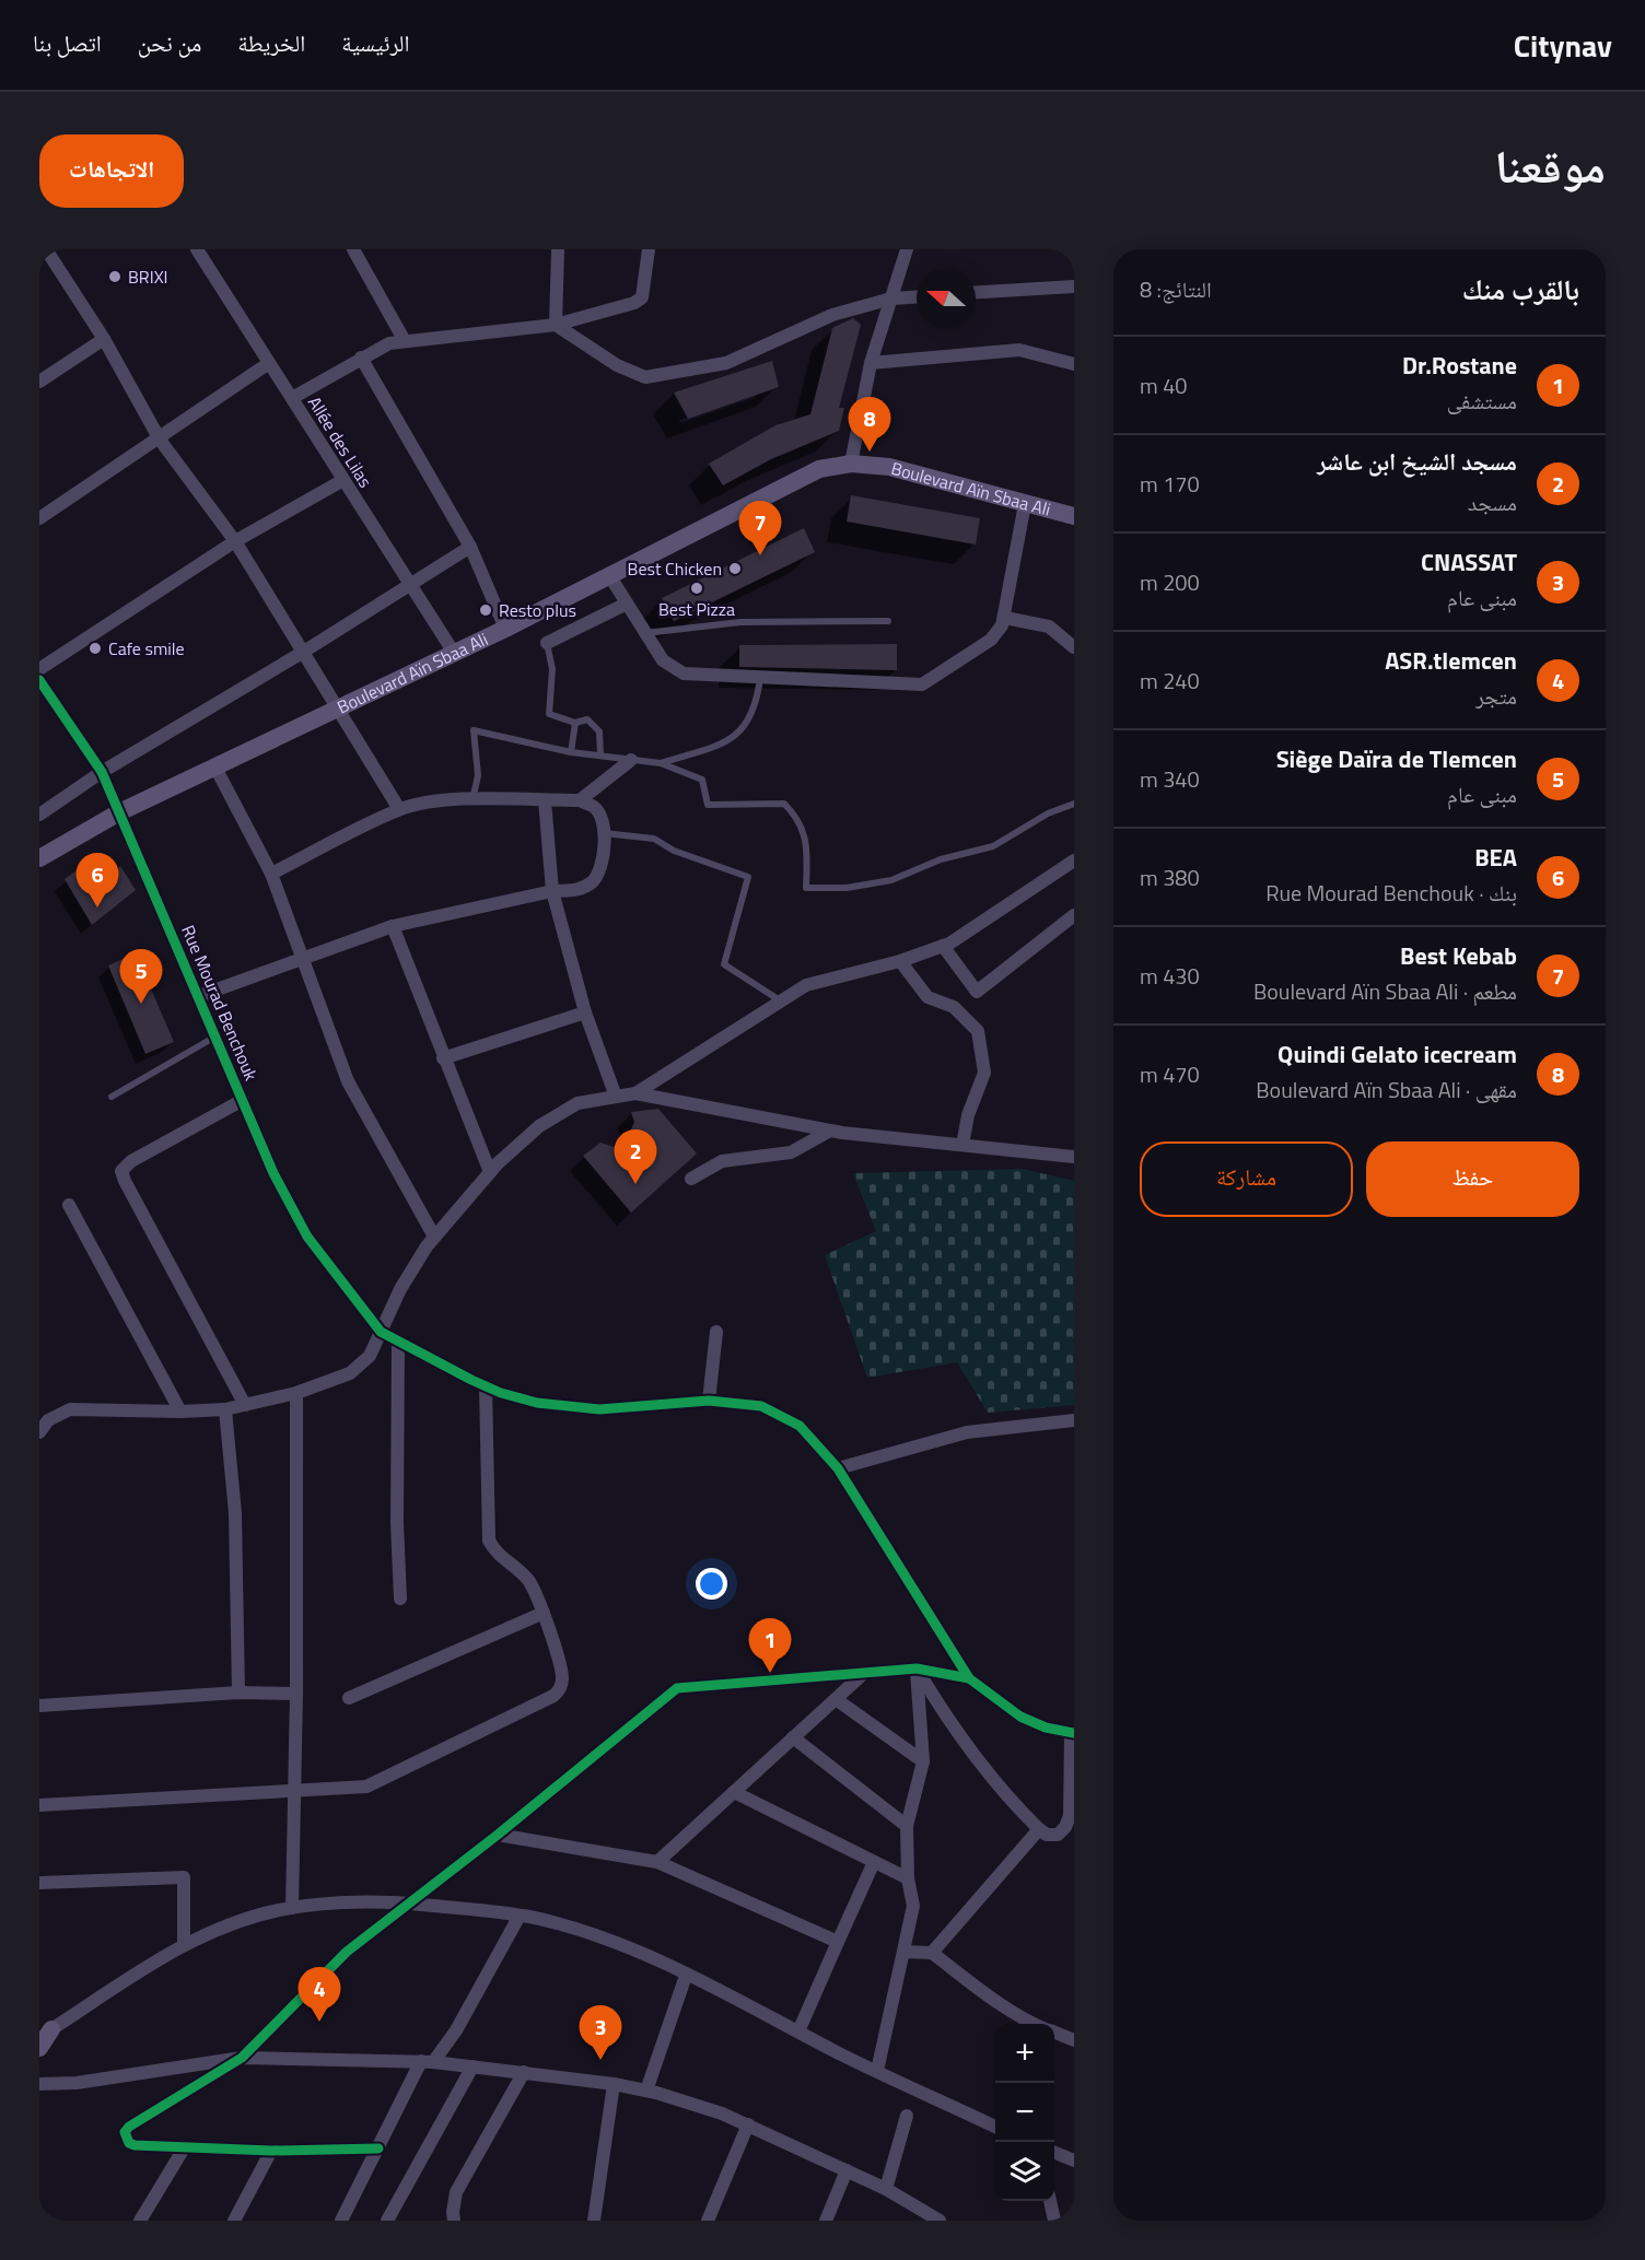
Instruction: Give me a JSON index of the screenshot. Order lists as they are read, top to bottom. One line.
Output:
{"streets":{"main road":["Boulevard Aïn Sbaa Ali"],"street":["Allée des Lilas","Rue Mourad Benchouk"]},"crossings":[["Allée des Lilas","Boulevard Aïn Sbaa Ali"],["Boulevard Aïn Sbaa Ali","Rue Mourad Benchouk"]],"places":["BRIXI","Best Chicken","Best Pizza","Resto plus","Cafe smile"],"north":"left","page":{"header":"Citynav","nav":["الرئيسية","الخريطة","من نحن","اتصل بنا"],"title":"موقعنا","buttons":["الاتجاهات",["حفظ","مشاركة"]],"heading":["بالقرب منك","النتائج: 8"],"list":[{"mark":"1","name":"Dr.Rostane","note":"مستشفى","value":"40 m"},{"mark":"2","name":"مسجد الشيخ ابن عاشر","note":"مسجد","value":"170 m"},{"mark":"3","name":"CNASSAT","note":"مبنى عام","value":"200 m"},{"mark":"4","name":"ASR.tlemcen","note":"متجر","value":"240 m"},{"mark":"5","name":"Siège Daïra de Tlemcen","note":"مبنى عام","value":"340 m"},{"mark":"6","name":"BEA","note":"بنك · Rue Mourad Benchouk","value":"380 m"},{"mark":"7","name":"Best Kebab","note":"مطعم · Boulevard Aïn Sbaa Ali","value":"430 m"},{"mark":"8","name":"Quindi Gelato icecream","note":"مقهى · Boulevard Aïn Sbaa Ali","value":"470 m"}],"pins":["8","7","6","5","2","1","4","3"],"map_buttons":["+","−"]}}
